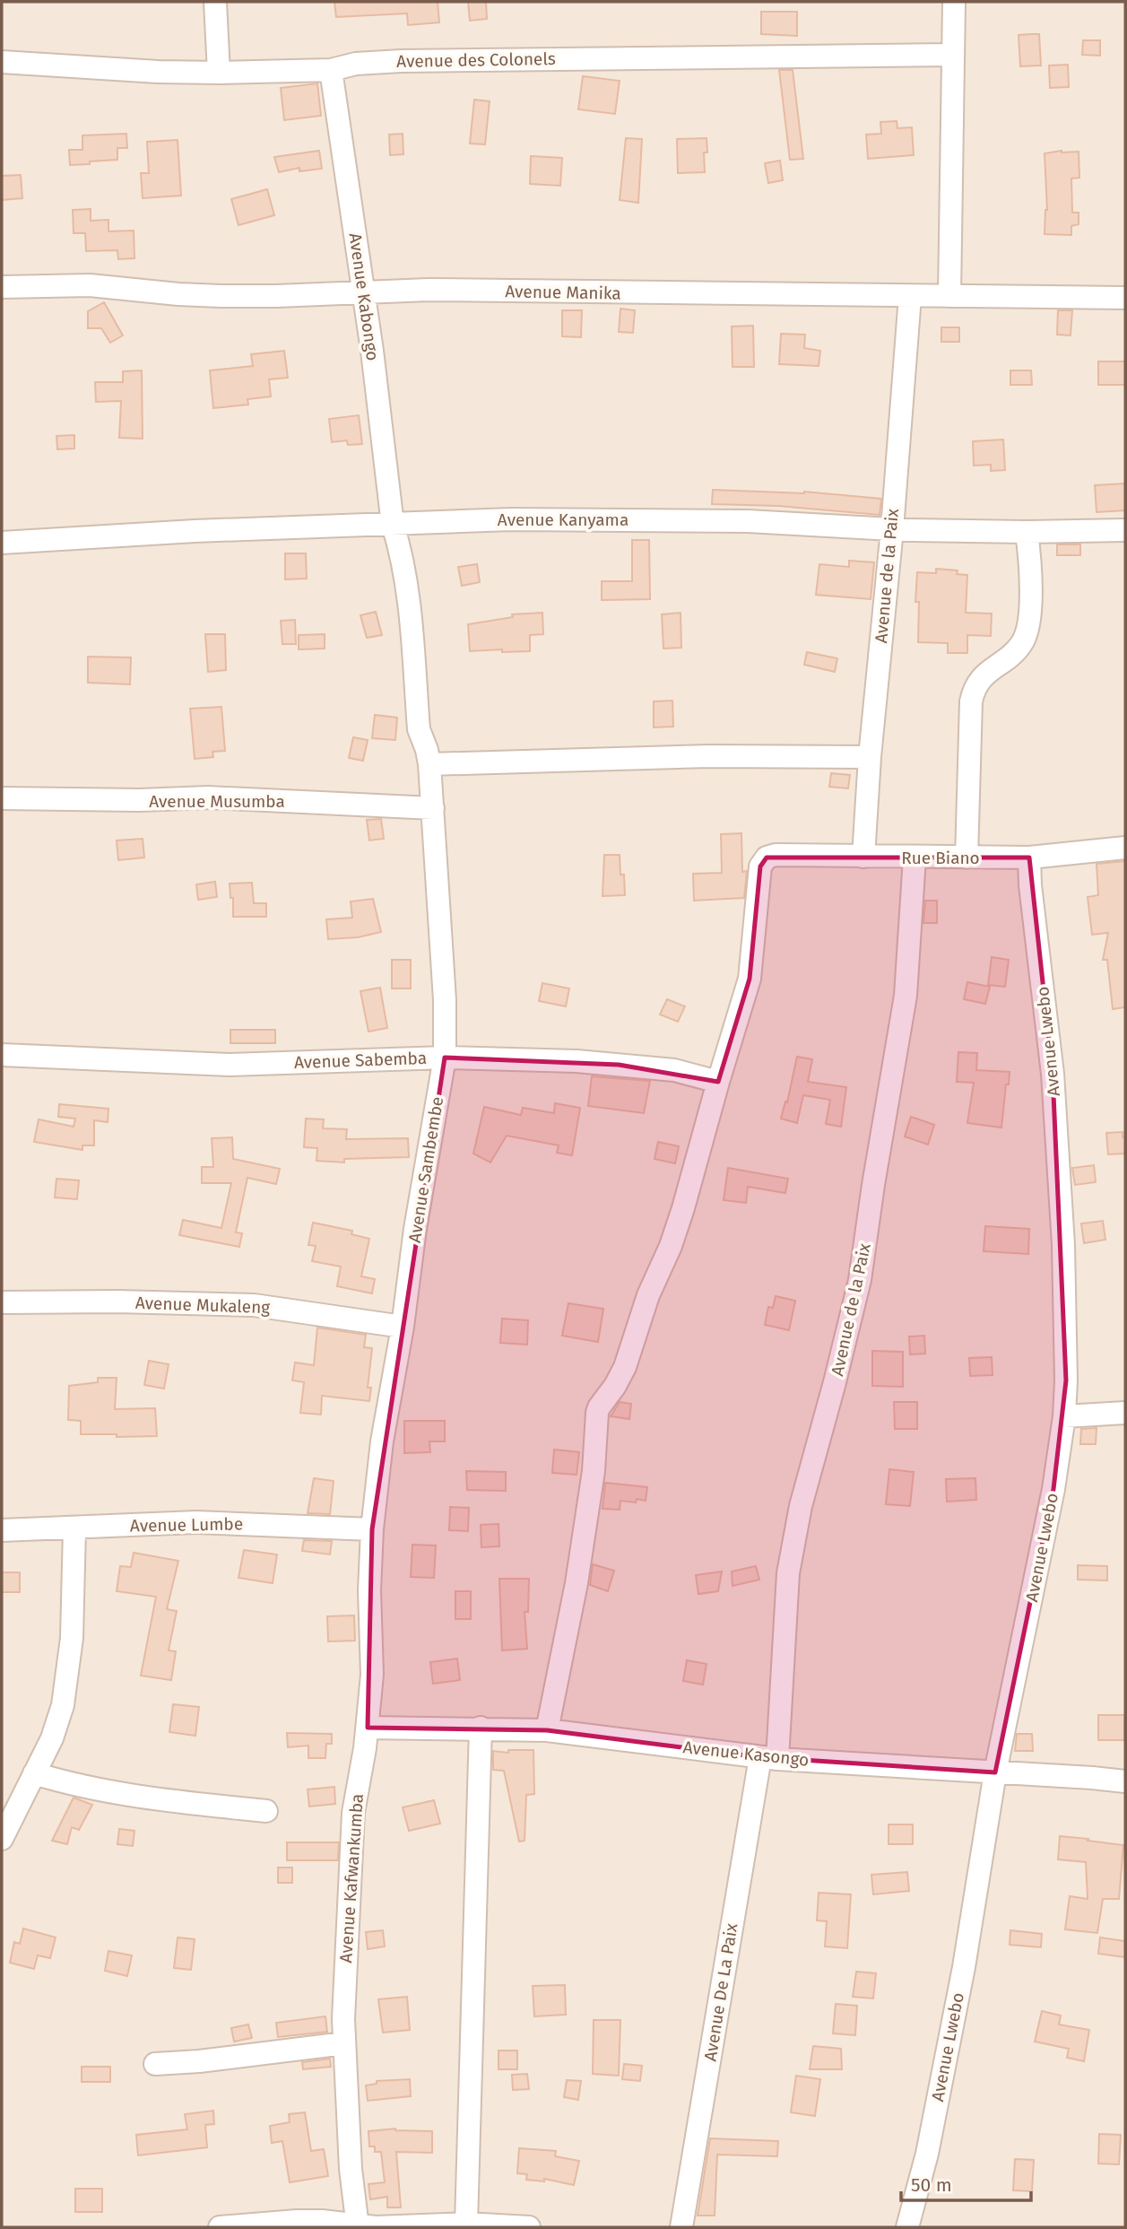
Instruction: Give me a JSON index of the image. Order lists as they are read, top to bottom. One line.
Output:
{"streets":{"street":["Avenue des Colonels","Avenue Manika","Avenue Kabongo","Avenue Kanyama","Avenue de la Paix","Avenue Musumba","Rue Biano","Avenue Lwebo","Avenue Sabemba","Avenue Sambembe","Avenue Mukaleng","Avenue Lumbe","Avenue Kasongo","Avenue Kafwankumba","Avenue De La Paix"]},"crossings":[["Avenue des Colonels","Avenue Kabongo"],["Avenue Manika","Avenue Kabongo"],["Avenue Manika","Avenue de la Paix"],["Avenue Kabongo","Avenue Kanyama"],["Avenue Kabongo","Avenue Sambembe"],["Avenue Kanyama","Avenue de la Paix"],["Avenue de la Paix","Rue Biano"],["Avenue de la Paix","Avenue Kasongo"],["Avenue de la Paix","Avenue De La Paix"],["Avenue Musumba","Avenue Sambembe"],["Rue Biano","Avenue Lwebo"],["Rue Biano","Avenue Sabemba"],["Avenue Lwebo","Avenue Kasongo"],["Avenue Sabemba","Avenue Sambembe"],["Avenue Sambembe","Avenue Mukaleng"],["Avenue Sambembe","Avenue Lumbe"],["Avenue Sambembe","Avenue Kafwankumba"],["Avenue Lumbe","Avenue Kafwankumba"],["Avenue Kasongo","Avenue Kafwankumba"],["Avenue Kasongo","Avenue De La Paix"]],"scale_bar":"50 m"}
